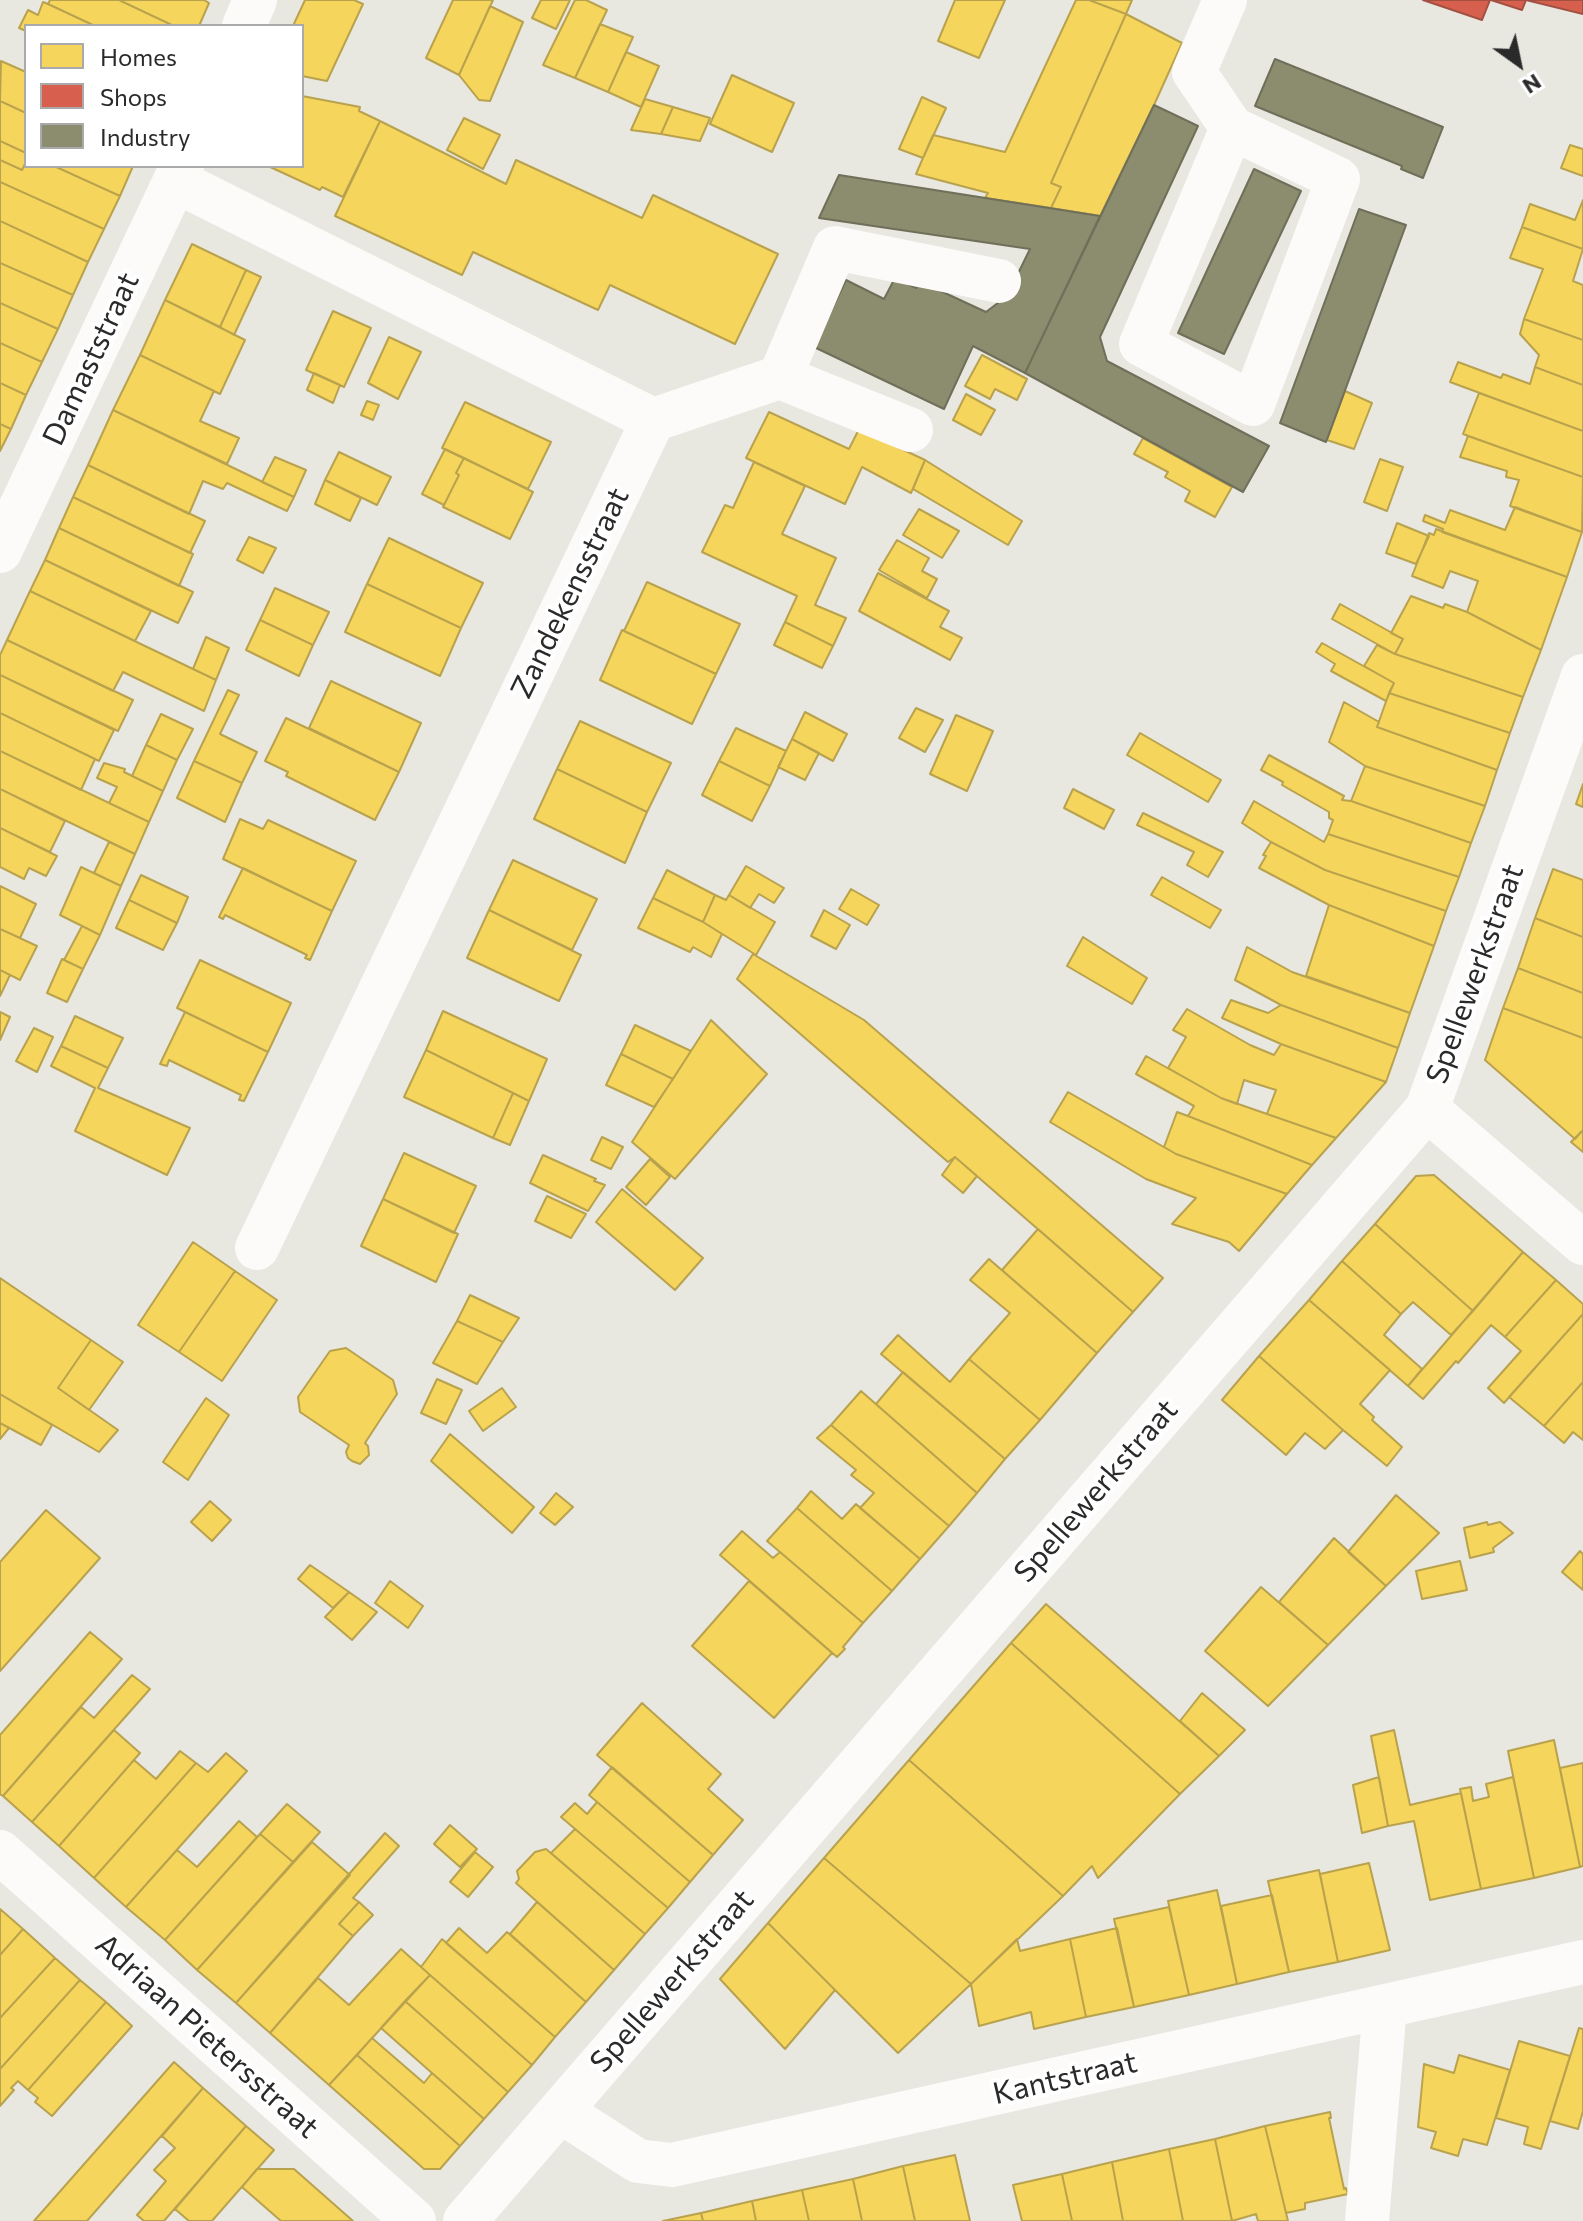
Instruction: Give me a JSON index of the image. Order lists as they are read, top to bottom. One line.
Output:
{"streets":{"street":["Damaststraat","Zandekensstraat","Spellewerkstraat","Adriaan Pietersstraat","Kantstraat"]},"crossings":[["Spellewerkstraat","Kantstraat"]],"legend":["Homes","Shops","Industry"],"north":"bottom right"}
